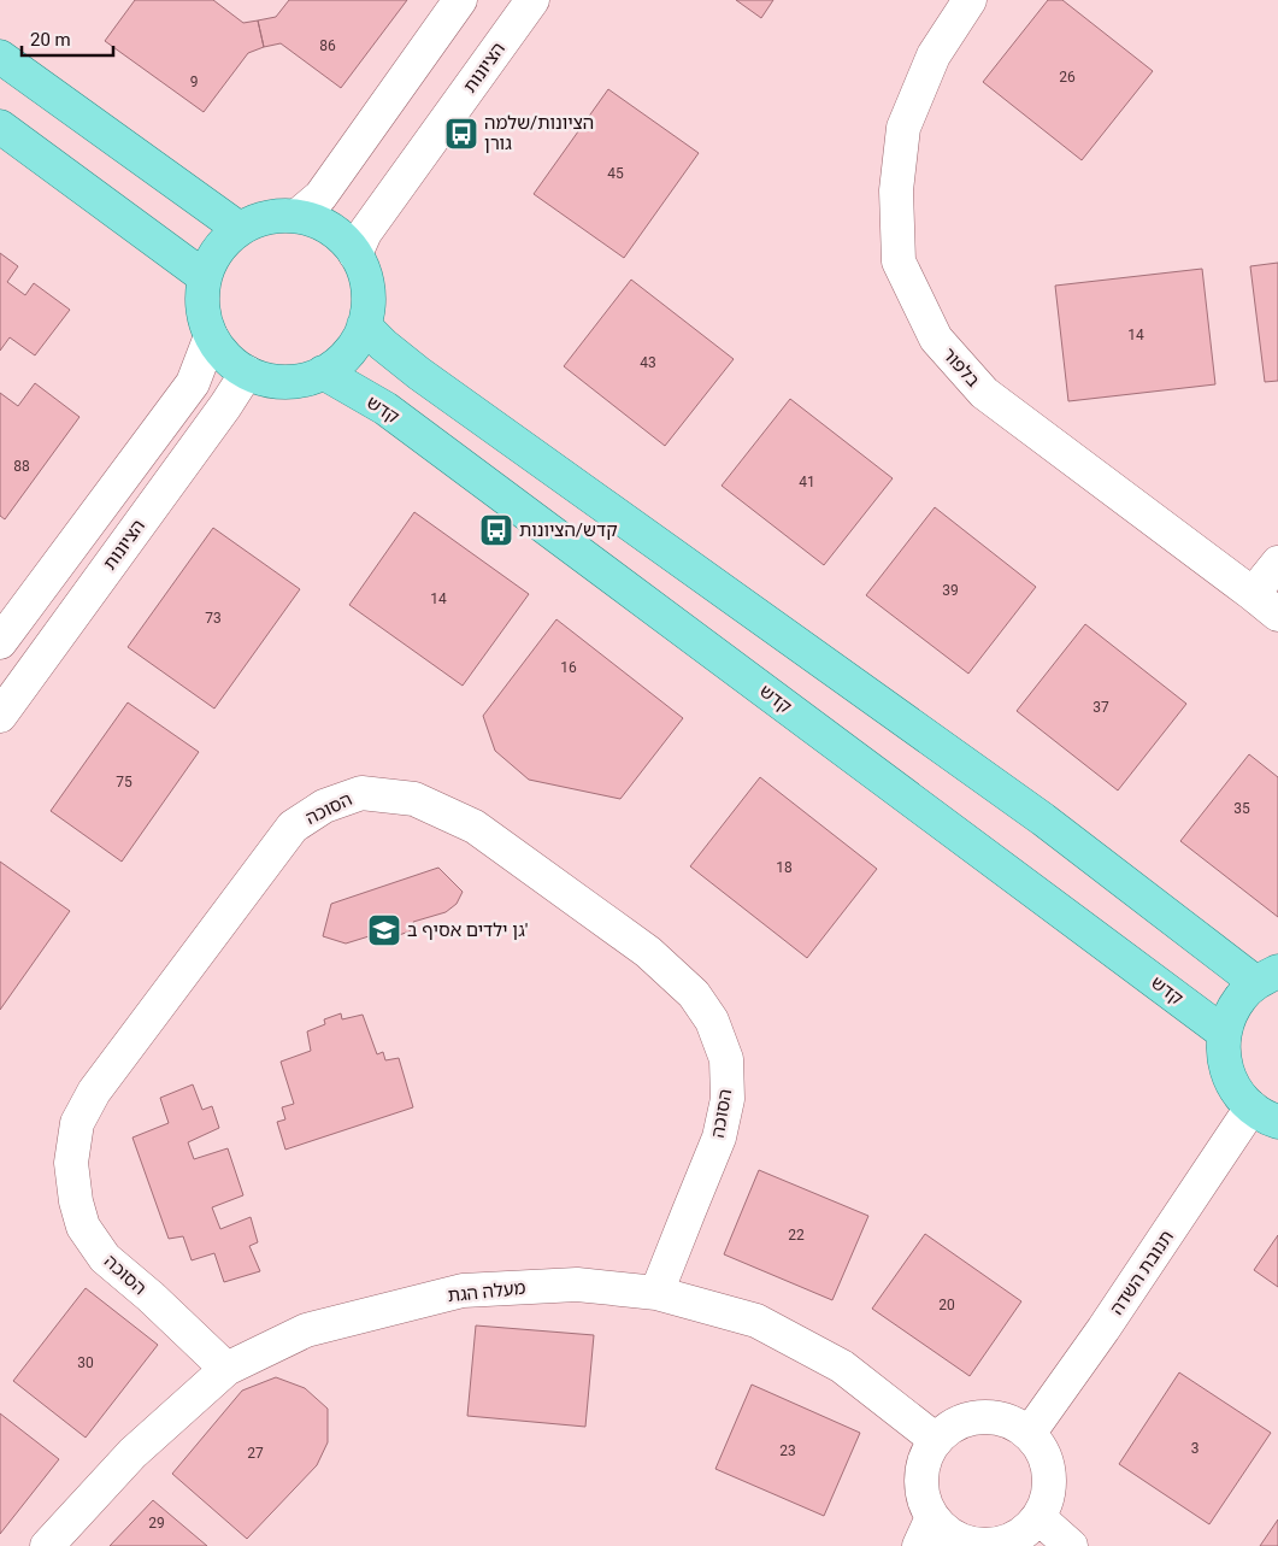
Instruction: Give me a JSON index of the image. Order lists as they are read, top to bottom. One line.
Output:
{"streets":{"main road":["קדש"],"street":["הציונות","בלפור","הסוכה","תנובת השדה","מעלה הגת"]},"crossings":[["הציונות","קדש"],["הסוכה","מעלה הגת"],["תנובת השדה","מעלה הגת"]],"places":{"bus stop":["הציונות/שלמה גורן","קדש/הציונות"],"school or university":["גן ילדים אסיף ב'"]},"house_numbers":["86","26","9","45","14","43","88","41","39","14","73","16","37","75","35","18","22","20","30","3","23","27","29"],"scale_bar":"20 m"}
